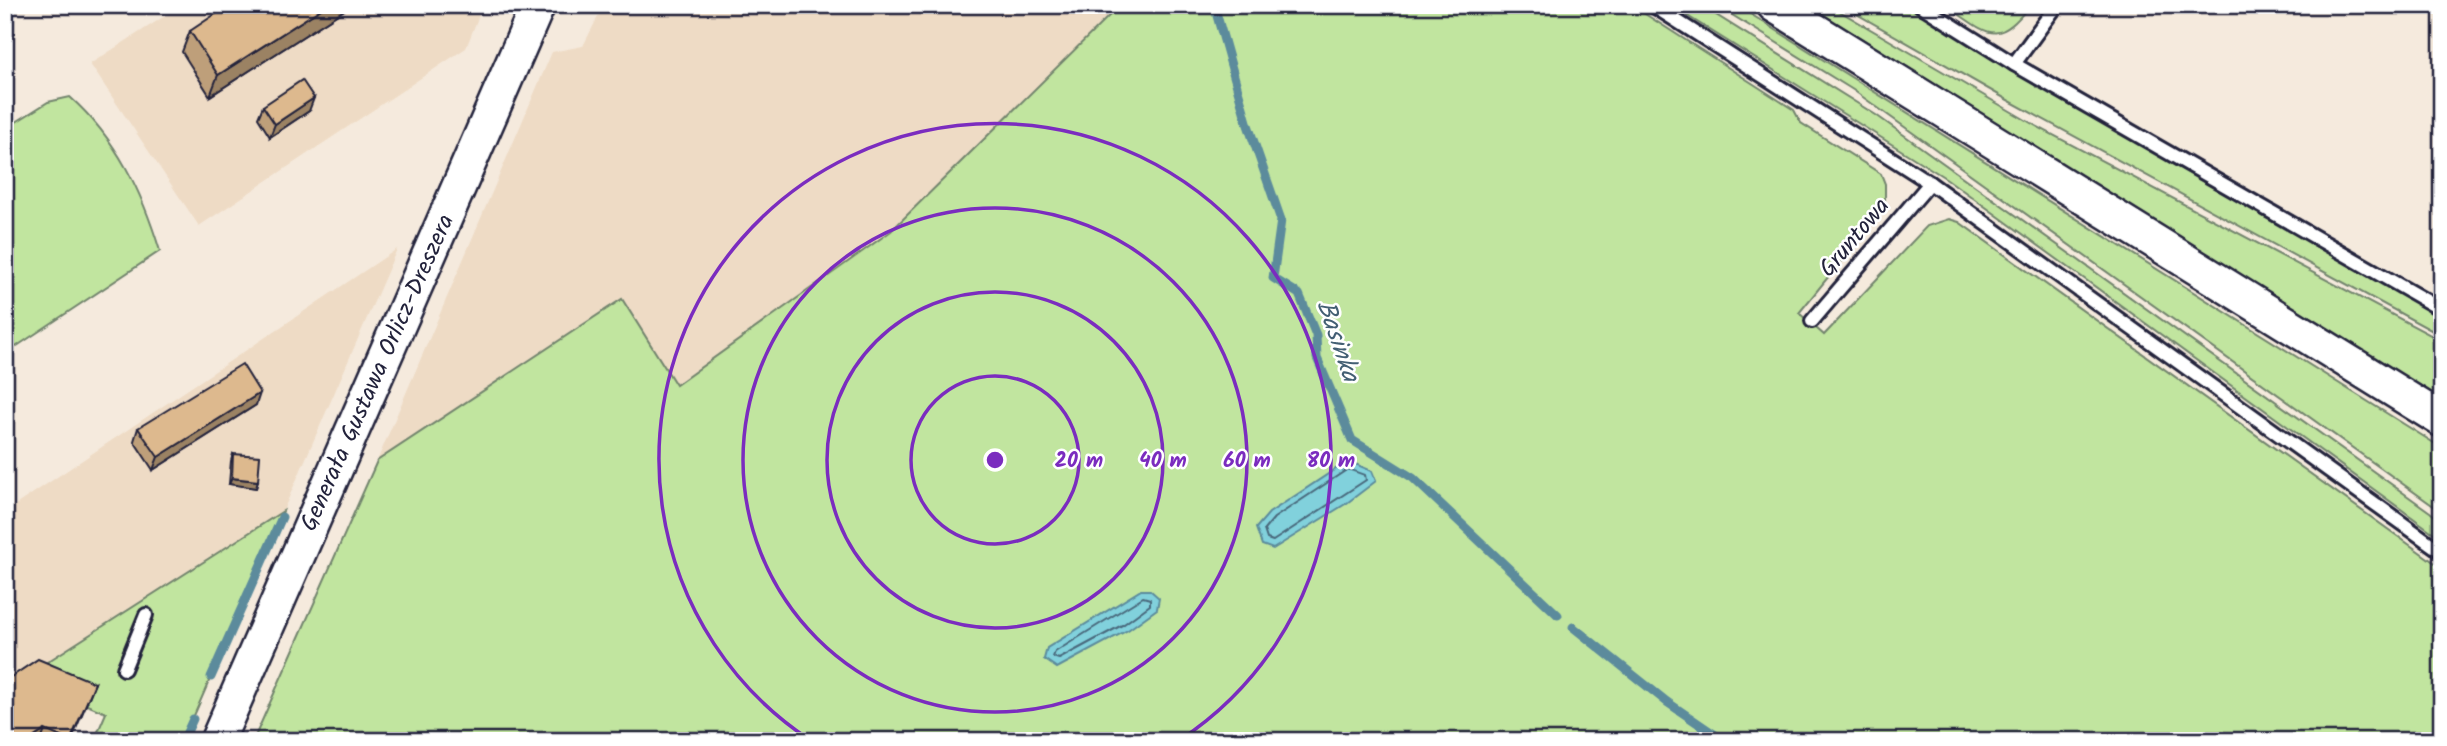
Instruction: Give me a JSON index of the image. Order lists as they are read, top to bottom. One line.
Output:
{"streets":{"main road":["Generała Gustawa Orlicz-Dreszera"],"lane":["Gruntowa"]},"water":["Basinka"],"rings":["20 m","40 m","60 m","80 m"]}
